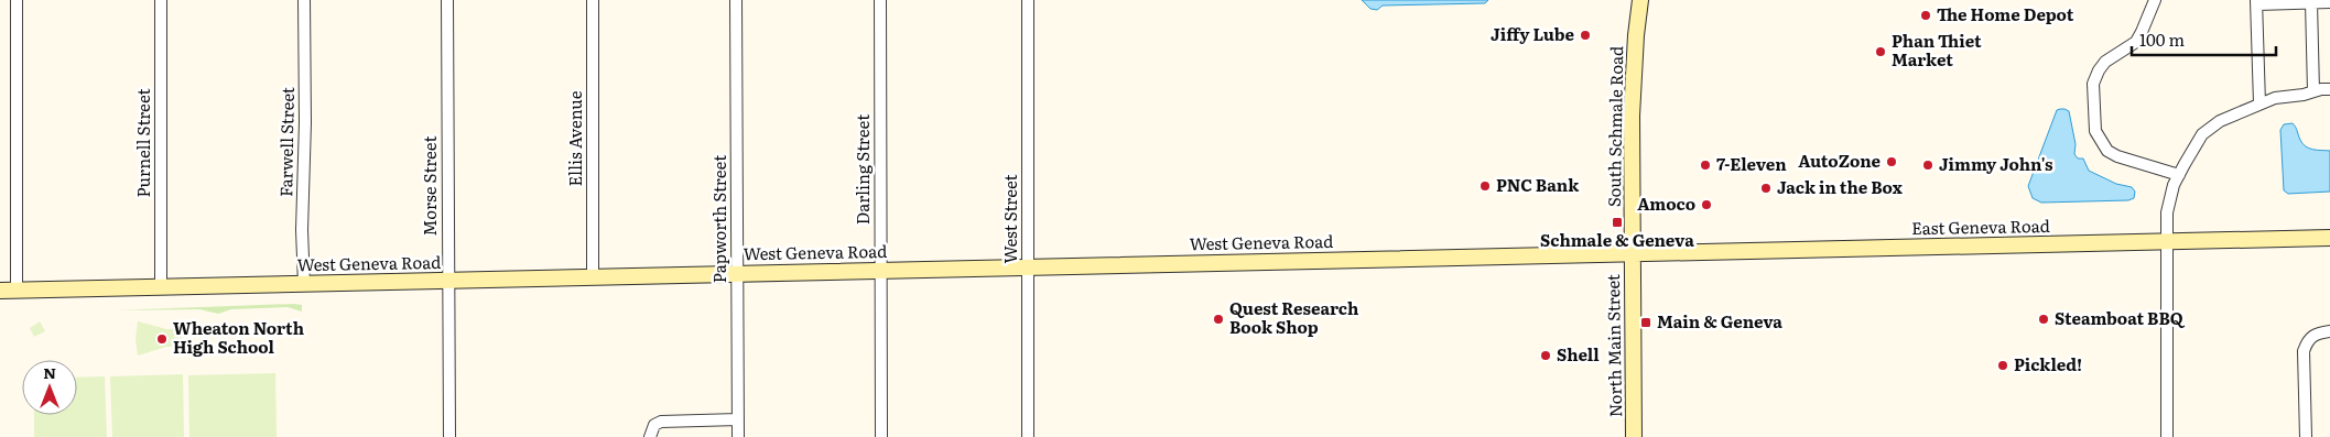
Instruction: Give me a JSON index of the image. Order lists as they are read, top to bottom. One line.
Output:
{"streets":{"main road":["South Schmale Road","East Geneva Road","West Geneva Road","North Main Street"],"street":["Ellis Avenue","Farwell Street","Purnell Street","Darling Street","Morse Street","Papworth Street","West Street"]},"crossings":[["South Schmale Road","East Geneva Road"],["South Schmale Road","West Geneva Road"],["South Schmale Road","North Main Street"],["Ellis Avenue","West Geneva Road"],["Farwell Street","West Geneva Road"],["Purnell Street","West Geneva Road"],["Darling Street","West Geneva Road"],["Morse Street","West Geneva Road"],["Papworth Street","West Geneva Road"],["West Street","West Geneva Road"],["East Geneva Road","West Geneva Road"],["East Geneva Road","North Main Street"],["West Geneva Road","North Main Street"]],"places":{"other":["The Home Depot","Jiffy Lube","Phan Thiet Market","AutoZone","7-Eleven","Jimmy John's","PNC Bank","Jack in the Box","Amoco","Quest Research Book Shop","Steamboat BBQ","Wheaton North High School","Shell","Pickled!"],"transit":["Schmale & Geneva","Main & Geneva"]},"scale_bar":"100 m","north":"top"}
